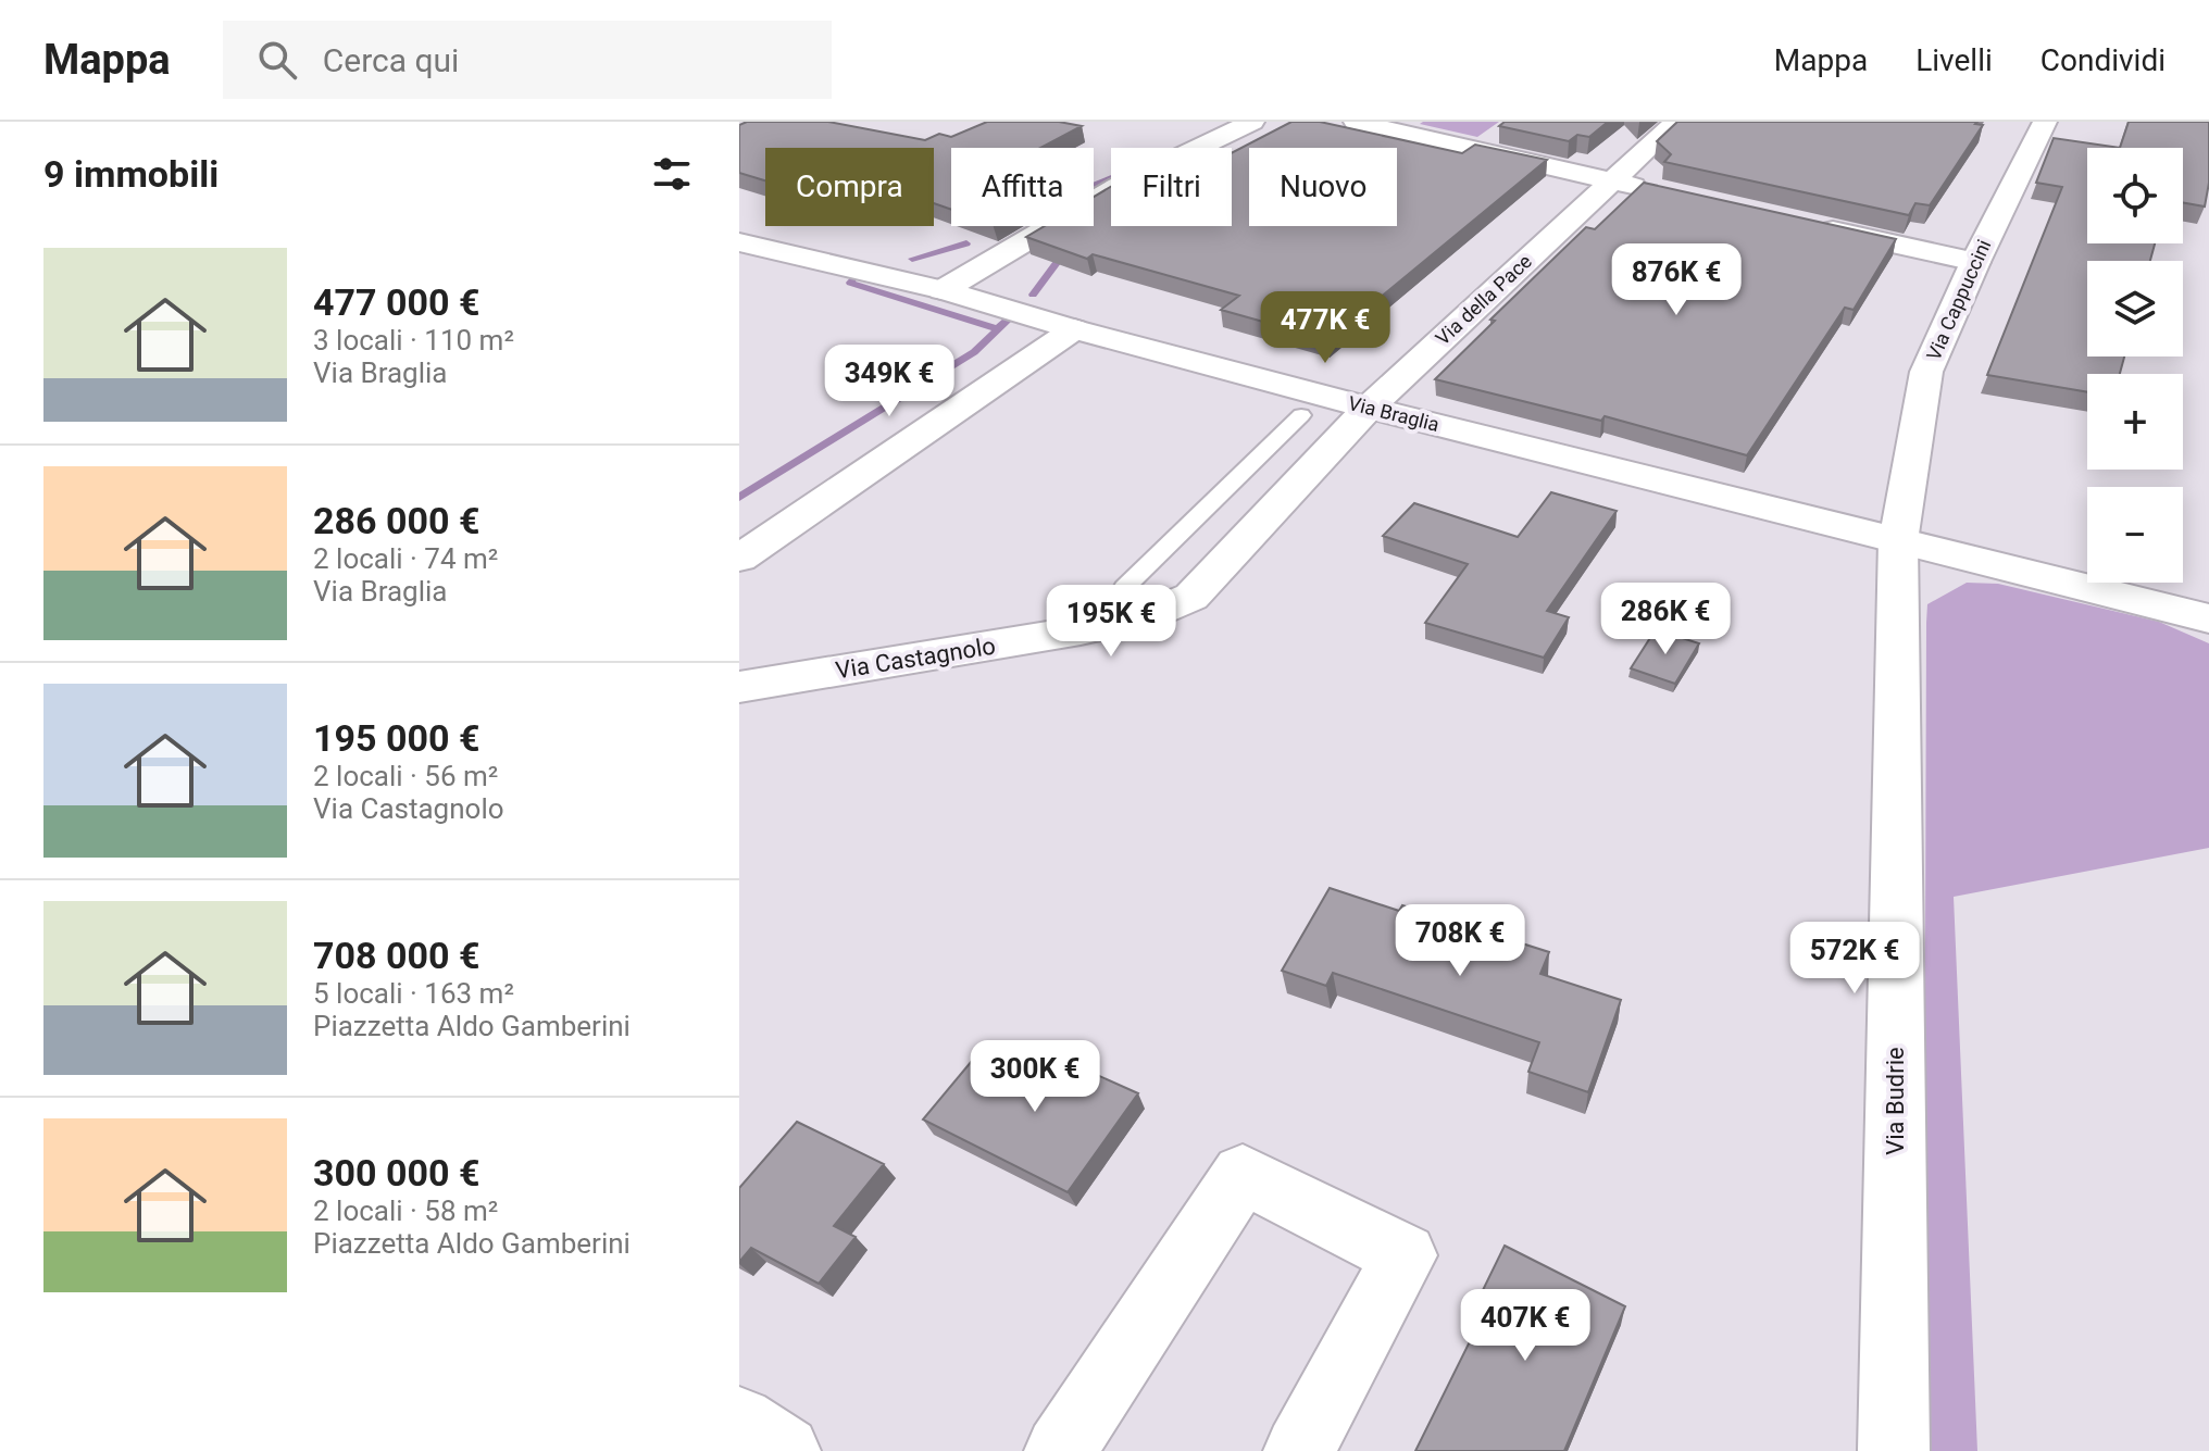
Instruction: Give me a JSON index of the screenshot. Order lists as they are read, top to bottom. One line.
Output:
{"streets":{"street":["Via della Pace","Via Cappuccini","Via Braglia","Via Castagnolo","Via Budrie"]},"crossings":[["Via della Pace","Via Braglia"],["Via della Pace","Via Castagnolo"],["Via Cappuccini","Via Braglia"],["Via Cappuccini","Via Budrie"],["Via Braglia","Via Castagnolo"],["Via Braglia","Via Budrie"]],"page":{"header":"Mappa","search":"Cerca qui","nav":["Mappa","Livelli","Condividi"],"heading":"9 immobili","map_buttons":["+","−"],"chip":["Compra","Affitta","Filtri","Nuovo"],"list":[{"name":"477 000 €","note":"3 locali · 110 m² · Via Braglia"},{"name":"286 000 €","note":"2 locali · 74 m² · Via Braglia"},{"name":"195 000 €","note":"2 locali · 56 m² · Via Castagnolo"},{"name":"708 000 €","note":"5 locali · 163 m² · Piazzetta Aldo Gamberini"},{"name":"300 000 €","note":"2 locali · 58 m² · Piazzetta Aldo Gamberini"}],"price":["876K €","477K €","349K €","286K €","195K €","708K €","572K €","300K €","407K €"]}}
